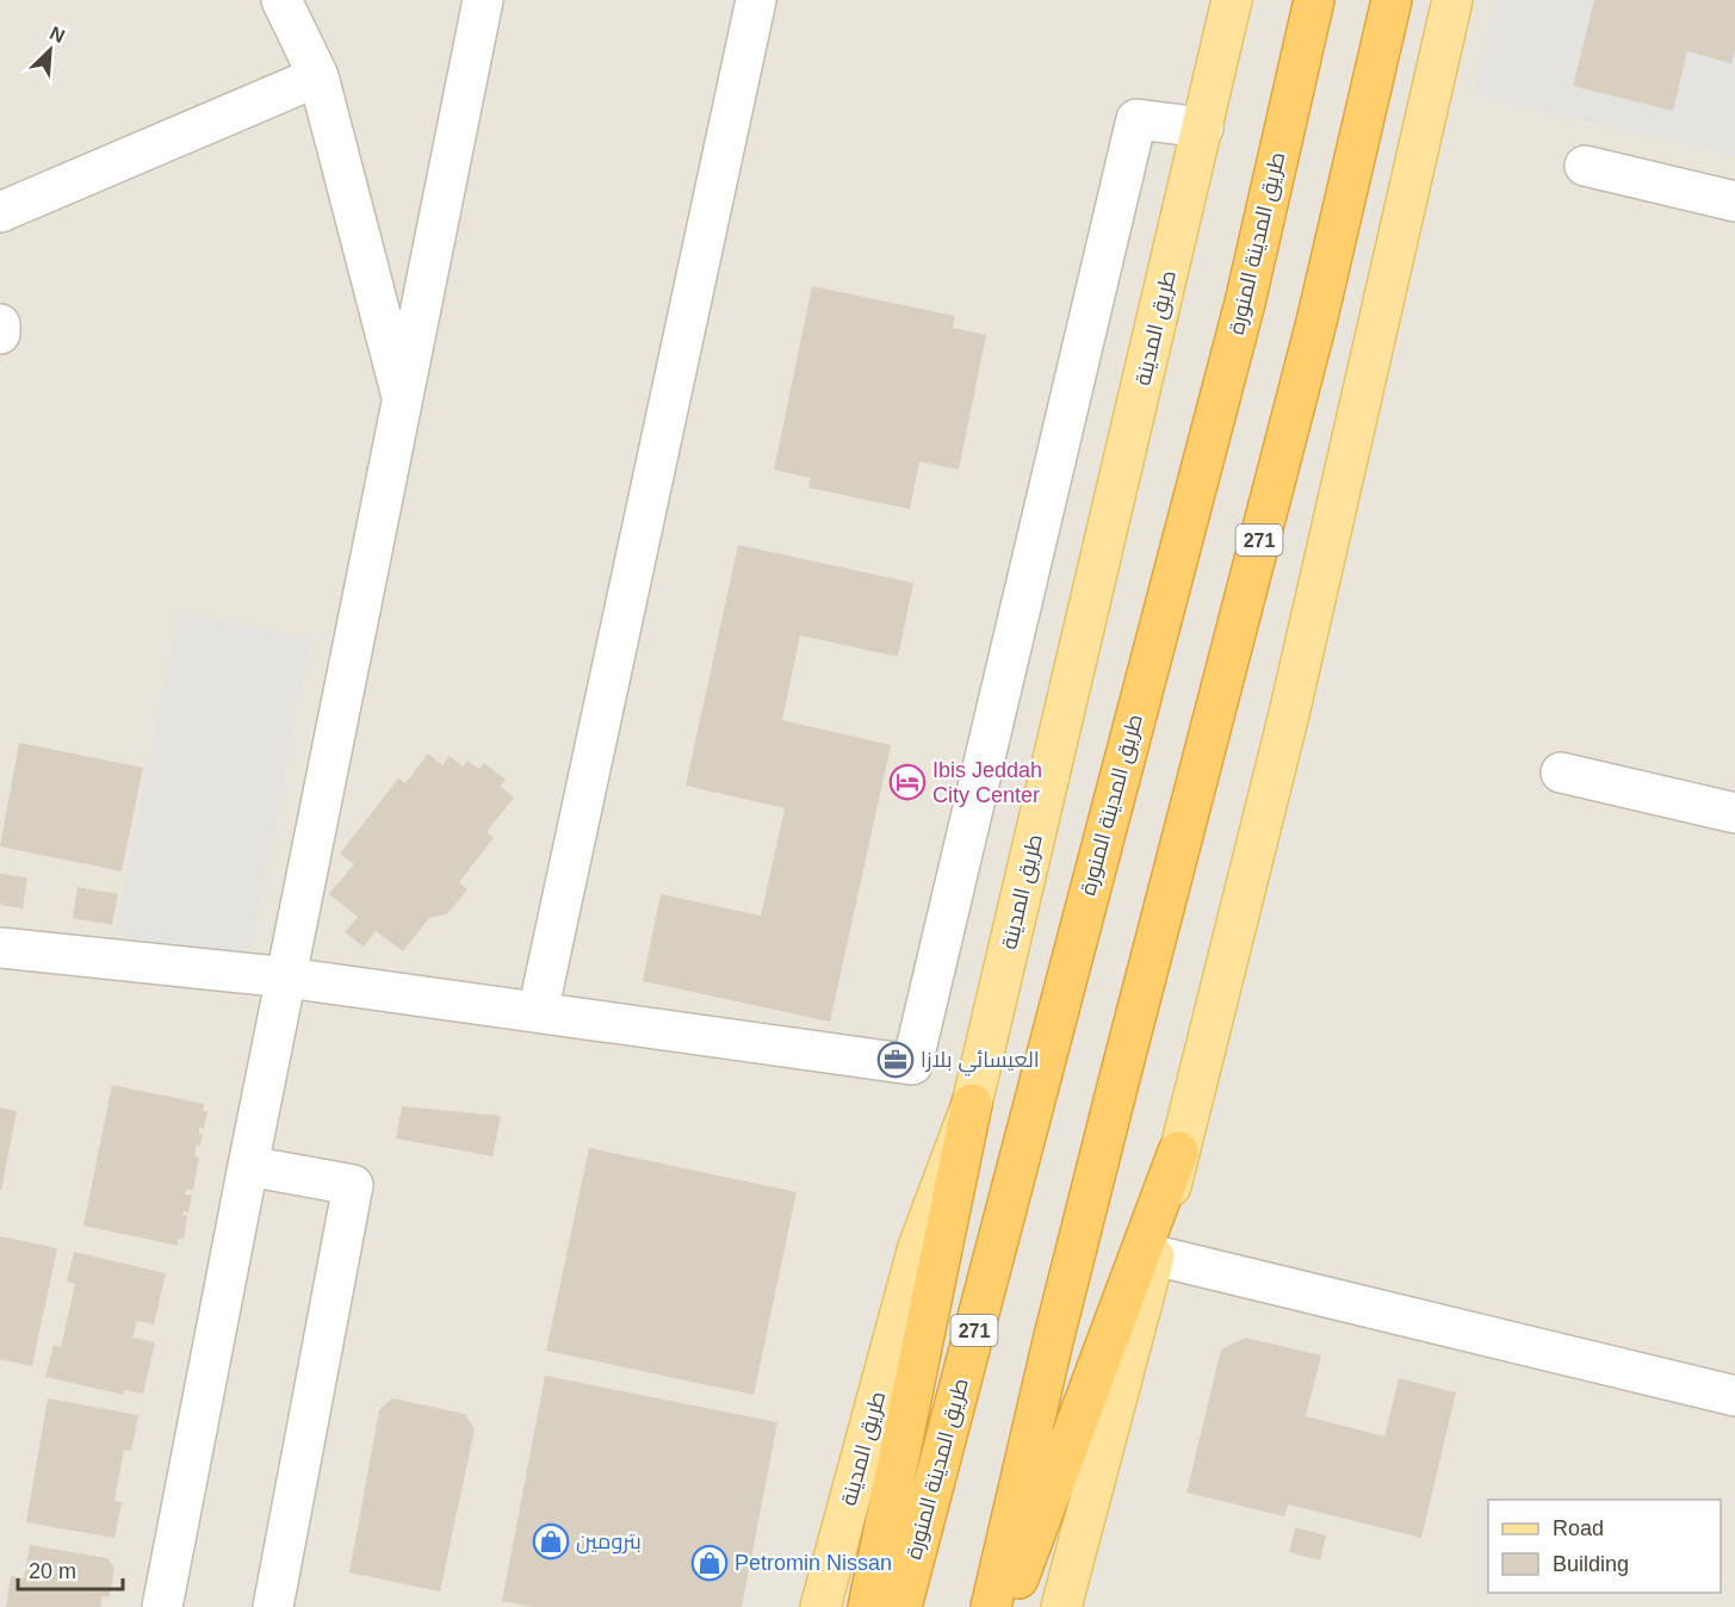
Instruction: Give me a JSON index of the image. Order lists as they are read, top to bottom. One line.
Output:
{"streets":{"highway":["طريق المدينة المنورة","271"],"main road":["طريق المدينة"]},"places":{"hotel":["Ibis Jeddah City Center"],"office":["العيسائي بلازا"],"shop":["بترومين","Petromin Nissan"]},"legend":["Road","Building"],"scale_bar":"20 m","north":"top right"}
